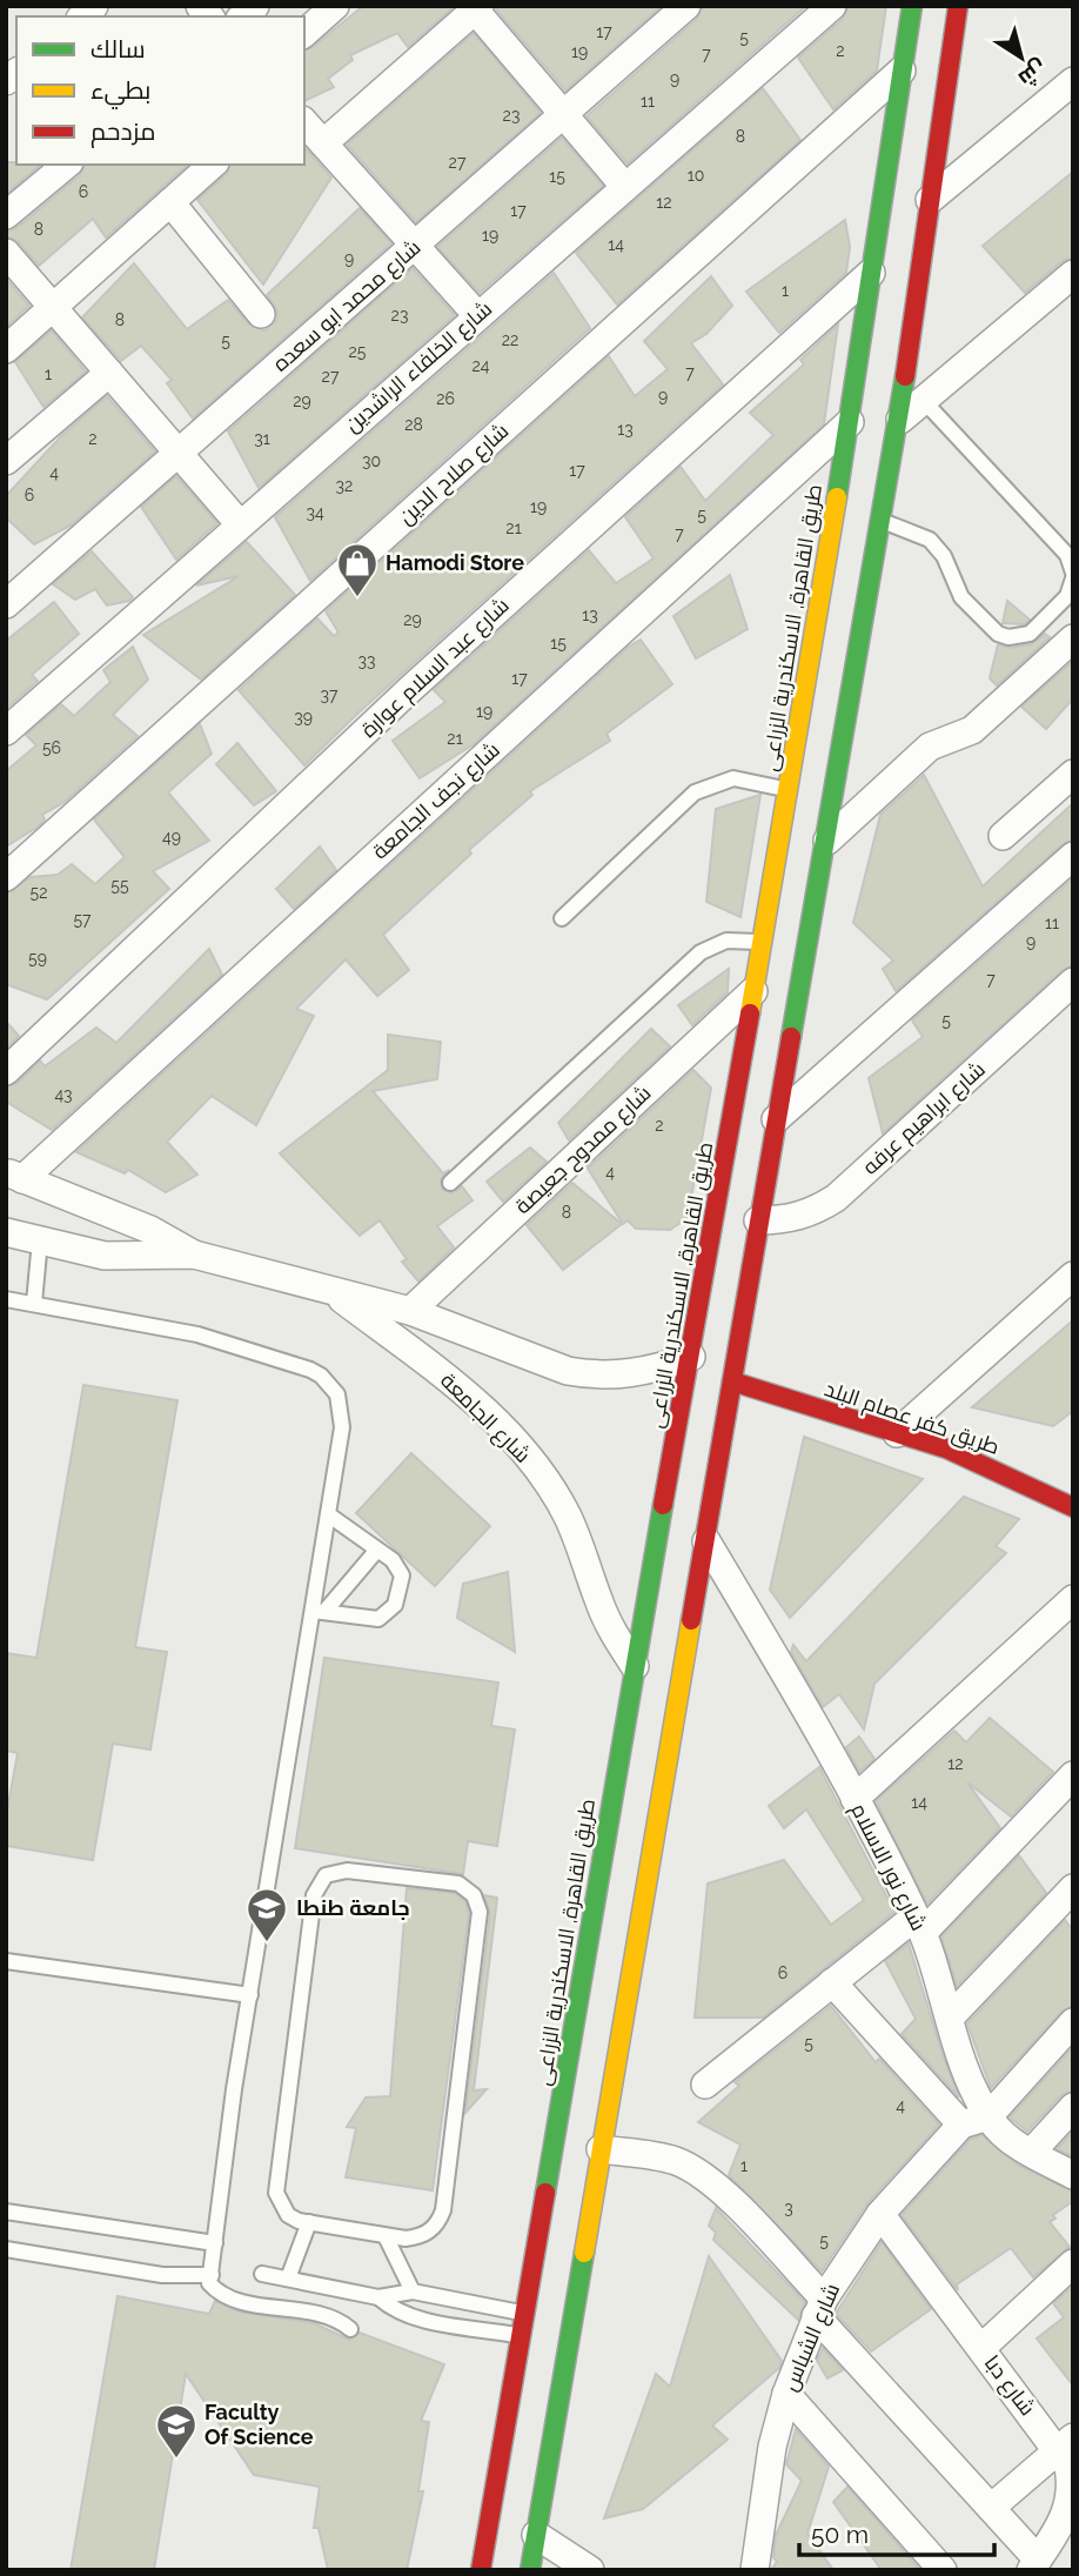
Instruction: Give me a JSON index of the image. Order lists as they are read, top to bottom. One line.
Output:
{"streets":{"main road":["طريق القاهرة, الاسكندرية الزراعى","طريق كفر عصام البلد"],"street":["شارع محمد ابو سعده","شارع الخلفاء الراشدين","شارع صلاح الدين","شارع عبد السلام عوارة","شارع نجف الجامعة","شارع ابراهيم عرفه","شارع ممدوح جعيصة","شارع الجامعة","شارع نور الاسلام","شارع الشباس","شارع دبا"]},"crossings":[["شارع صلاح الدين","طريق القاهرة, الاسكندرية الزراعى"],["طريق القاهرة, الاسكندرية الزراعى","شارع عبد السلام عوارة"],["طريق القاهرة, الاسكندرية الزراعى","شارع نجف الجامعة"],["طريق القاهرة, الاسكندرية الزراعى","شارع ابراهيم عرفه"],["طريق القاهرة, الاسكندرية الزراعى","شارع ممدوح جعيصة"],["طريق القاهرة, الاسكندرية الزراعى","شارع الجامعة"],["طريق القاهرة, الاسكندرية الزراعى","طريق كفر عصام البلد"],["طريق القاهرة, الاسكندرية الزراعى","شارع نور الاسلام"],["شارع ممدوح جعيصة","شارع الجامعة"],["شارع الشباس","شارع دبا"]],"places":{"shop":["Hamodi Store"],"school or university":["جامعة طنطا","Faculty Of Science"]},"house_numbers":["17","5","2","19","7","9","11","23","8","27","10","15","6","12","17","8","19","14","9","1","23","8","22","5","25","24","7","1","27","9","26","29","28","13","2","31","30","17","4","32","6","19","34","5","21","7","13","29","15","33","17","37","19","39","21","56","49","55","52","57","11","9","59","7","5","43","2","4","8","12","14","6","5","4","1","3","5"],"legend":["سالك","بطيء","مزدحم"],"scale_bar":"50 m","north":"bottom right"}
